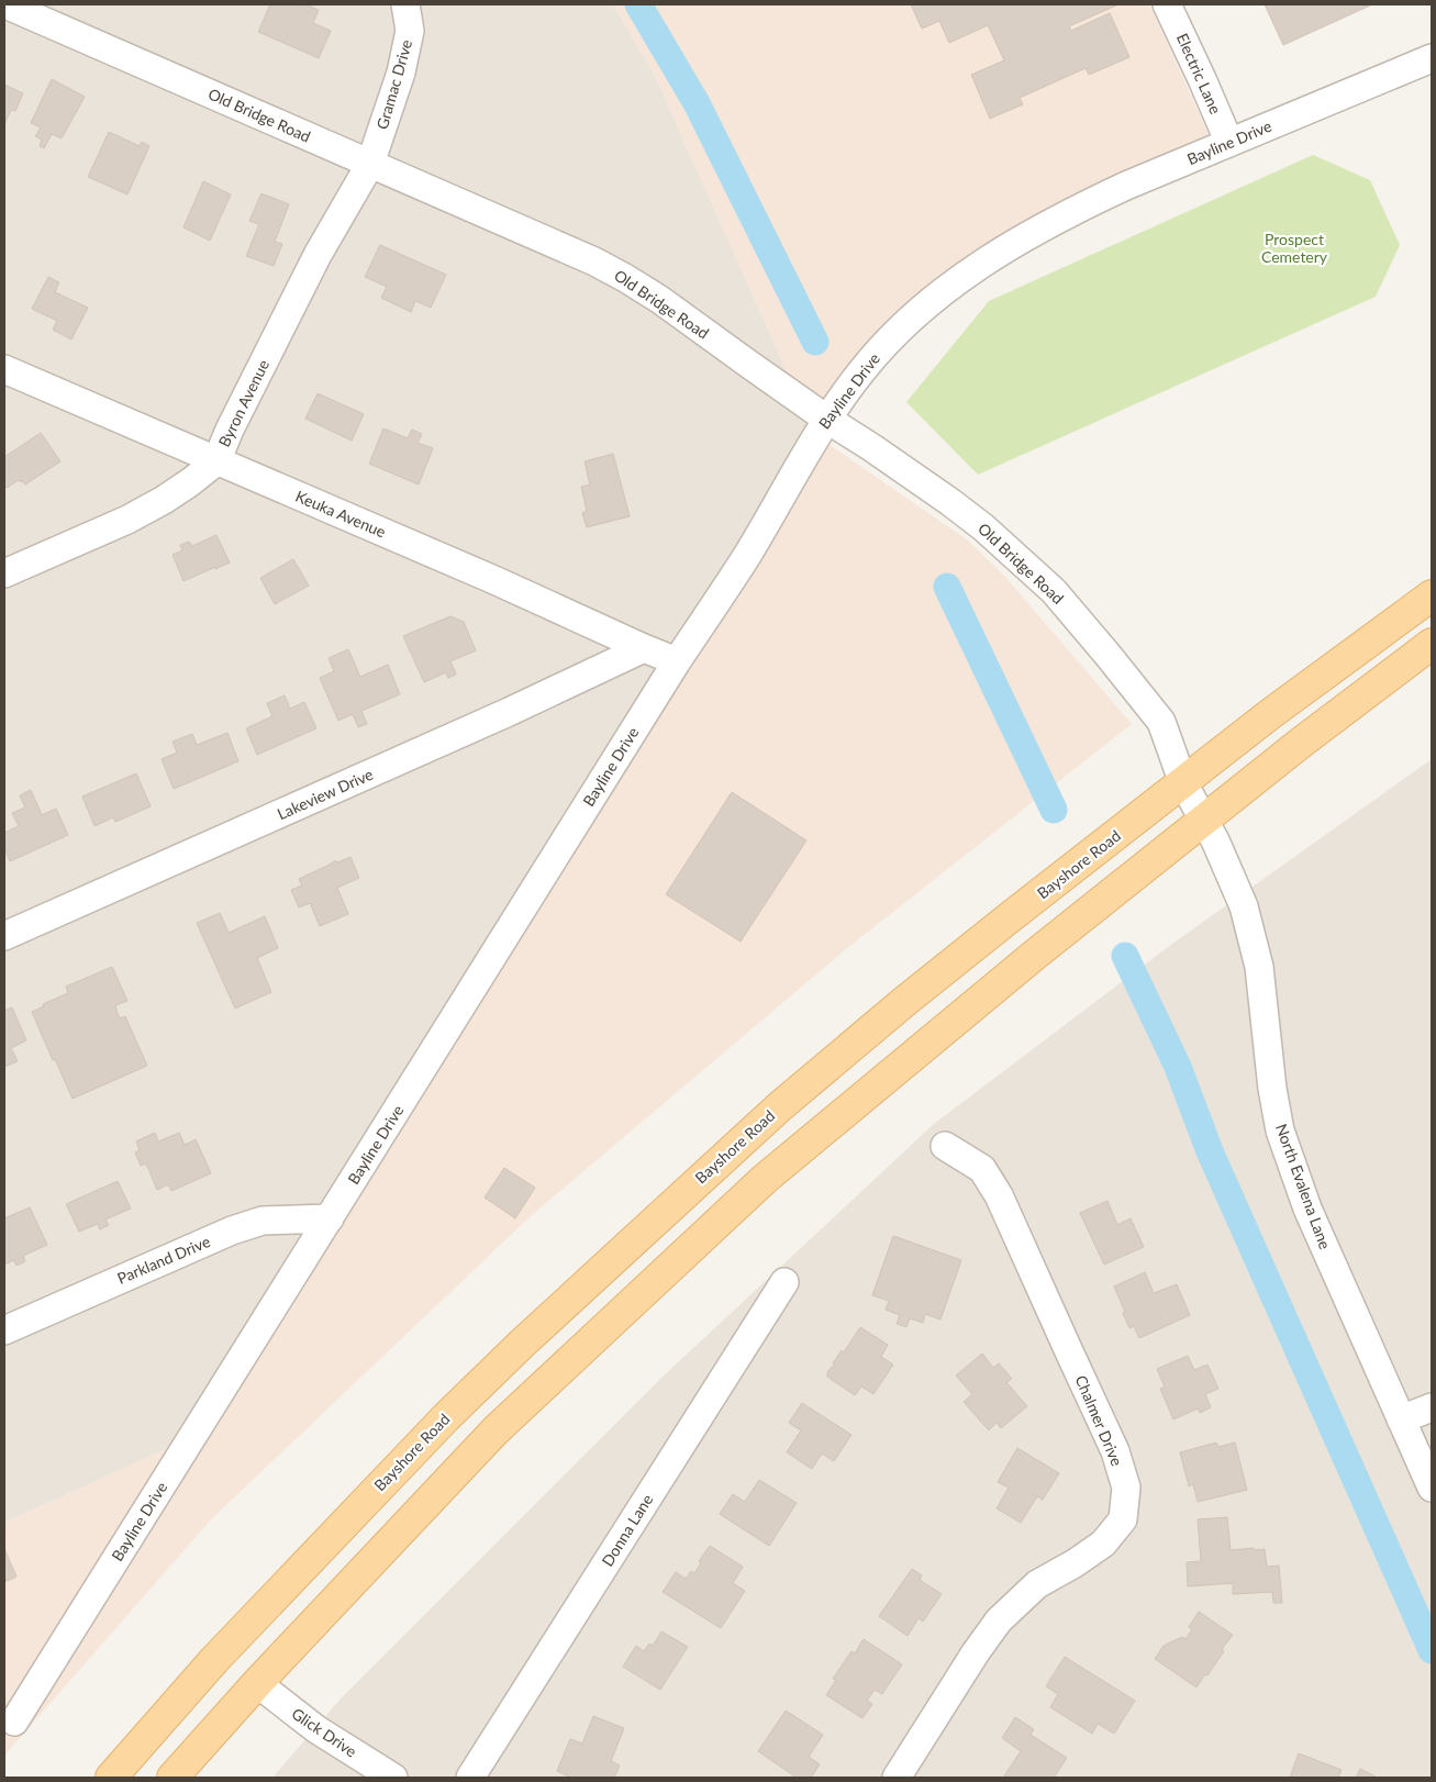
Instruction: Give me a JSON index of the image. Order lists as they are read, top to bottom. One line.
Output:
{"streets":{"main road":["Bayshore Road"],"street":["Electric Lane","Gramac Drive","Old Bridge Road","Bayline Drive","Byron Avenue","Keuka Avenue","Lakeview Drive","North Evalena Lane","Parkland Drive","Chalmer Drive","Donna Lane","Glick Drive"]},"crossings":[["Electric Lane","Bayline Drive"],["Gramac Drive","Old Bridge Road"],["Gramac Drive","Byron Avenue"],["Old Bridge Road","Bayline Drive"],["Old Bridge Road","Byron Avenue"],["Old Bridge Road","Bayshore Road"],["Old Bridge Road","North Evalena Lane"],["Bayline Drive","Keuka Avenue"],["Bayline Drive","Parkland Drive"],["Byron Avenue","Keuka Avenue"],["Keuka Avenue","Lakeview Drive"],["Bayshore Road","North Evalena Lane"]],"parks":["Prospect Cemetery"]}
